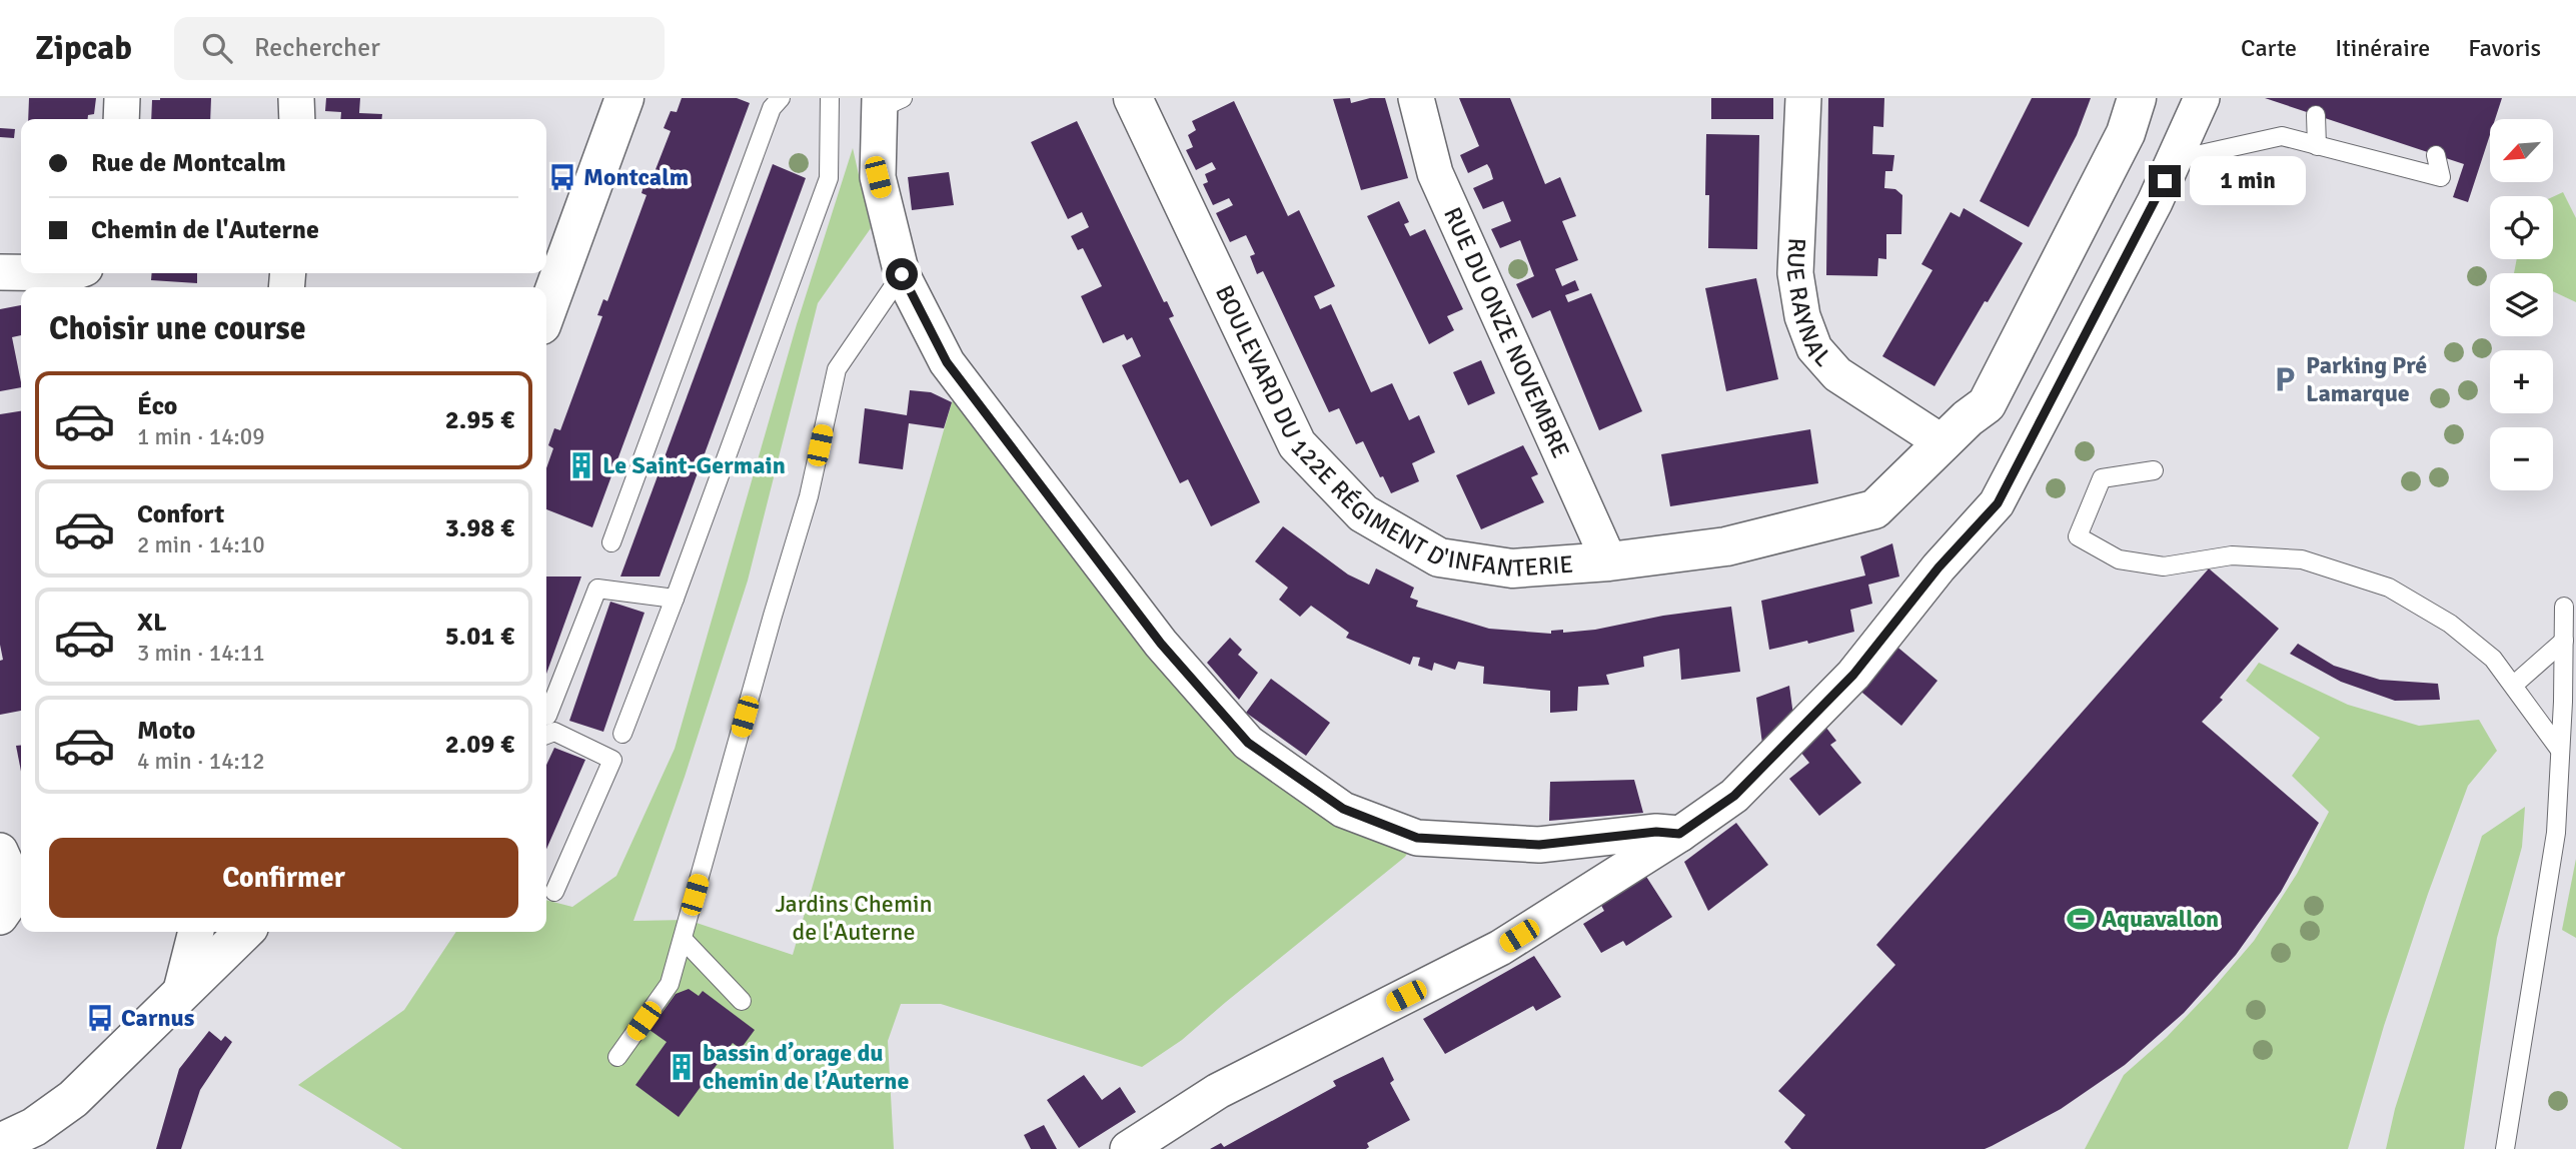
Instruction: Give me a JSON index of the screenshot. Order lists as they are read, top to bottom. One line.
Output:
{"streets":{"main road":["BOULEVARD DU 122E RÉGIMENT D'INFANTERIE"],"street":["RUE RAYNAL","RUE DU ONZE NOVEMBRE"]},"crossings":[["RUE RAYNAL","BOULEVARD DU 122E RÉGIMENT D'INFANTERIE"],["RUE DU ONZE NOVEMBRE","BOULEVARD DU 122E RÉGIMENT D'INFANTERIE"]],"parks":["Jardins Chemin de l'Auterne"],"places":{"bus stop":["Montcalm","Carnus"],"parking":["Parking Pré Lamarque"],"building":["Le Saint-Germain","bassin d’orage du chemin de l’Auterne"],"sports":["Aquavallon"]},"north":"bottom left","page":{"header":"Zipcab","search":"Rechercher","nav":["Carte","Itinéraire","Favoris"],"map_buttons":["+","−"],"banner":["Rue de Montcalm","Chemin de l'Auterne"],"bubble":"1 min","heading":"Choisir une course","list":[{"name":"Éco","note":"1 min · 14:09","value":"2.95 €"},{"name":"Confort","note":"2 min · 14:10","value":"3.98 €"},{"name":"XL","note":"3 min · 14:11","value":"5.01 €"},{"name":"Moto","note":"4 min · 14:12","value":"2.09 €"}],"buttons":"Confirmer"}}
